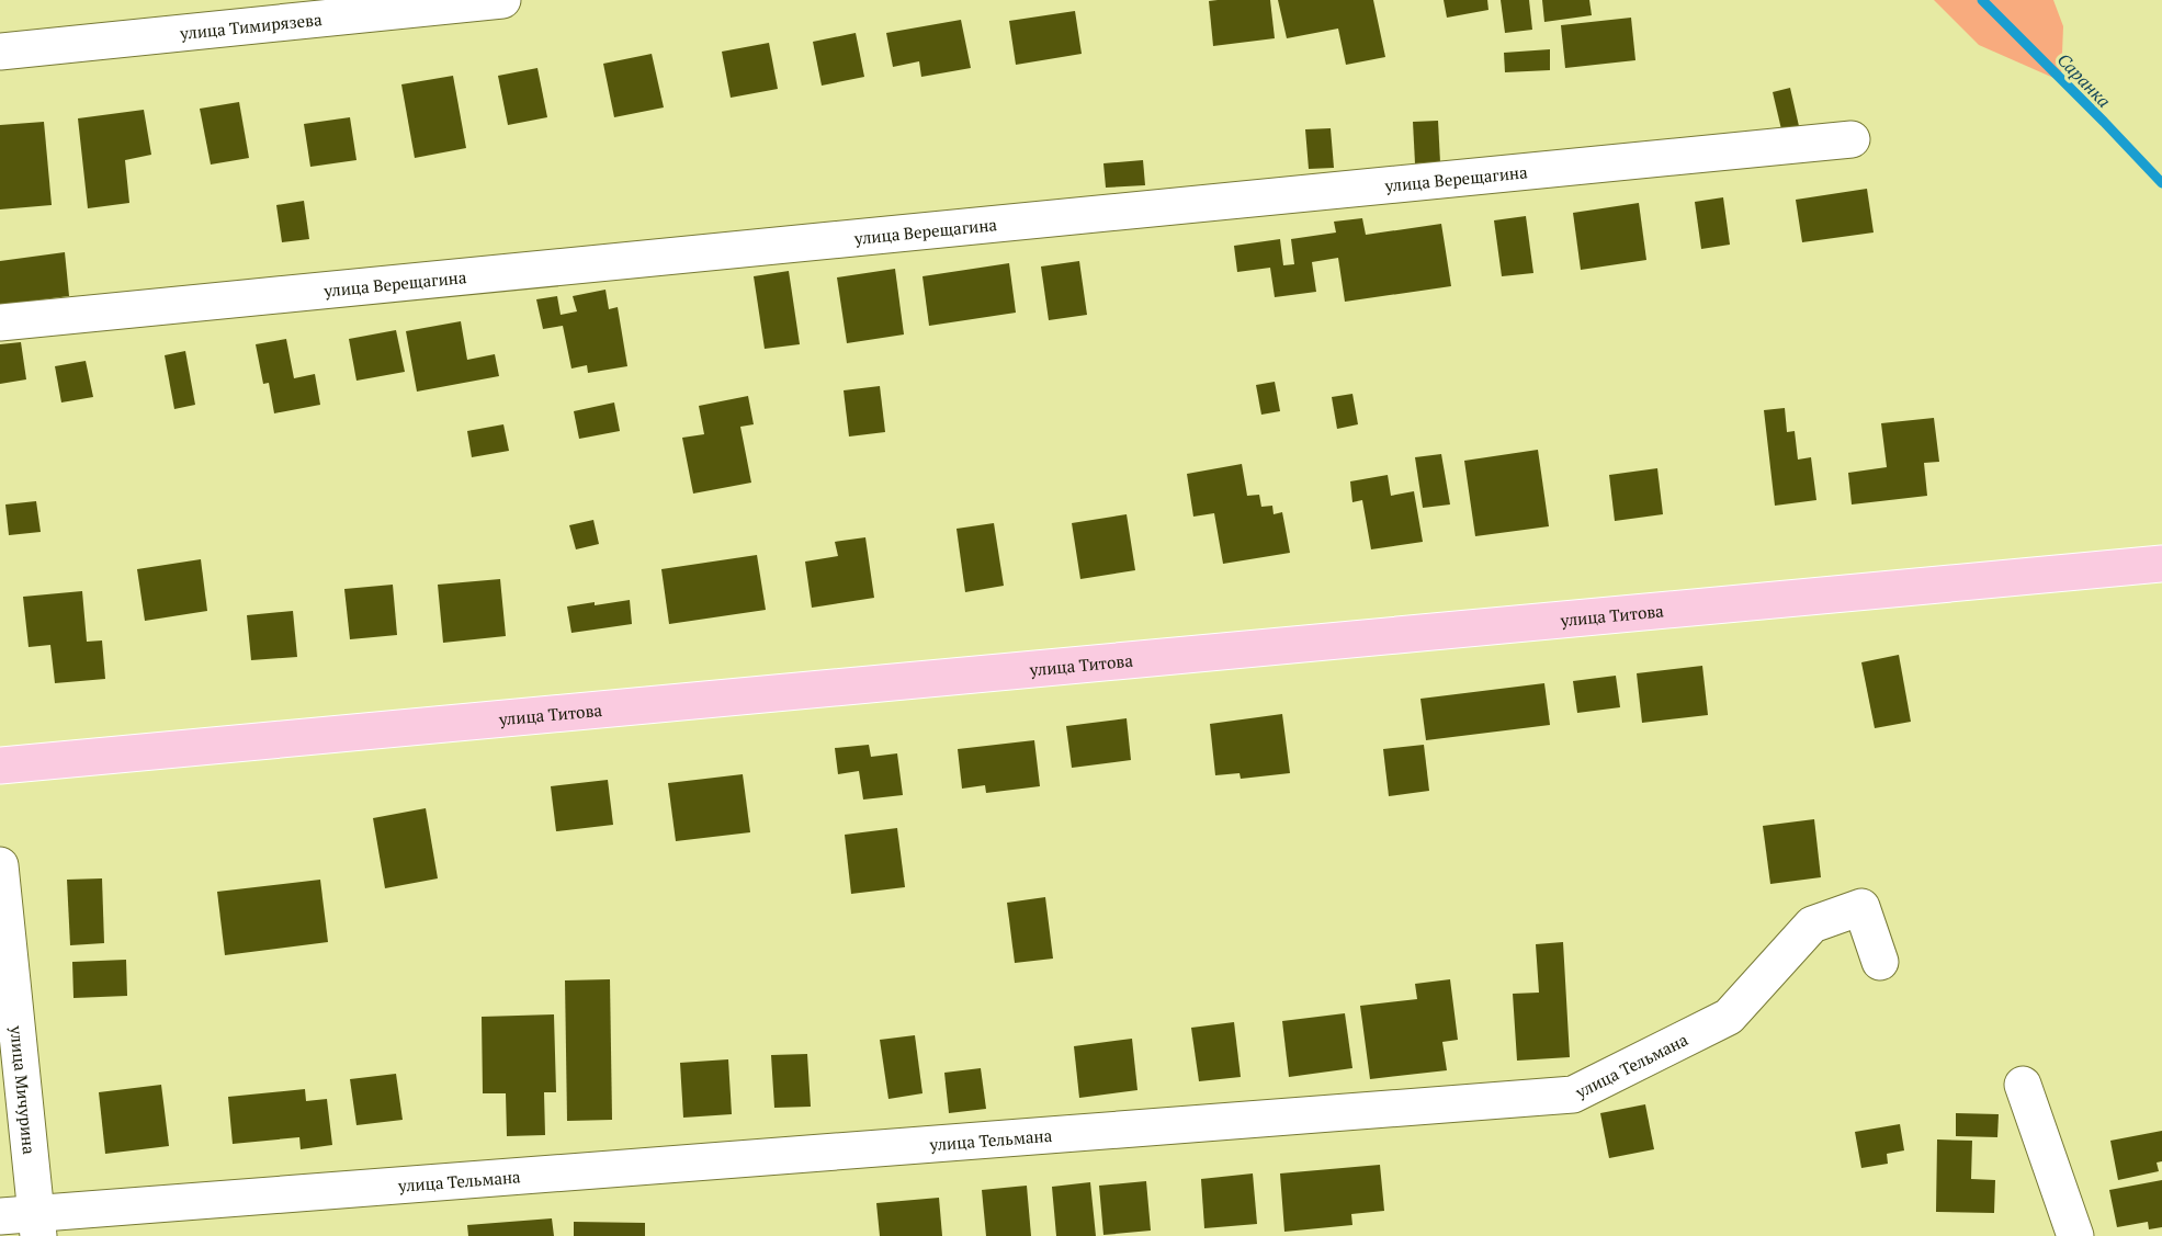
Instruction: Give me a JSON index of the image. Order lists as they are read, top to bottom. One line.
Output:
{"streets":{"main road":["улица Титова"],"street":["улица Тимирязева","улица Верещагина","улица Тельмана","улица Мичурина"]},"crossings":[["улица Тельмана","улица Мичурина"]],"water":["Саранка"]}
